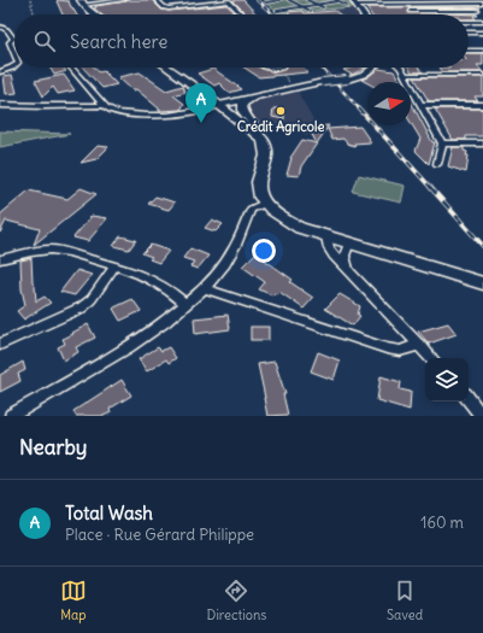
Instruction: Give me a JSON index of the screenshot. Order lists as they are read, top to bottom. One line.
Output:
{"places":["Crédit Agricole"],"north":"right","page":{"search":"Search here","pins":"A","heading":"Nearby","list":[{"mark":"A","name":"Total Wash","note":"Place · Rue Gérard Philippe","value":"160 m"}],"nav":["Map","Directions","Saved"]}}
